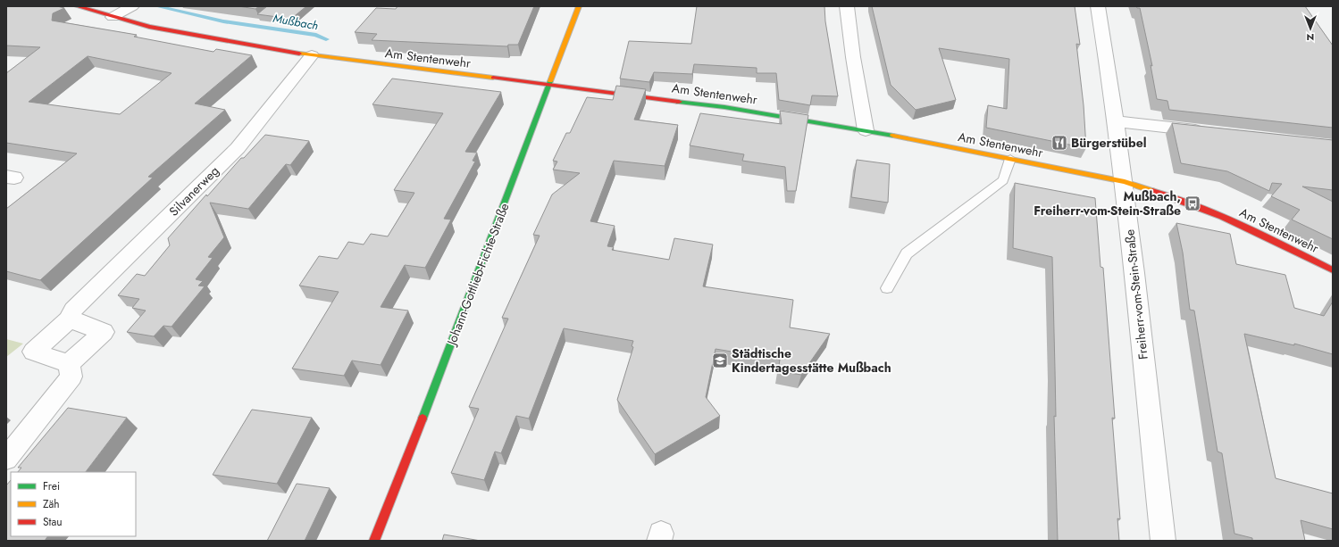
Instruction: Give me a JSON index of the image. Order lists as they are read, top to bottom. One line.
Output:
{"streets":{"street":["Am Stentenwehr","Silvanerweg","Johann-Gottlieb-Fichte-Straße","Freiherr-vom-Stein-Straße"]},"crossings":[["Am Stentenwehr","Silvanerweg"],["Am Stentenwehr","Johann-Gottlieb-Fichte-Straße"],["Am Stentenwehr","Freiherr-vom-Stein-Straße"]],"water":["Mußbach"],"places":{"restaurant":["Bürgerstübel"],"bus stop":["Mußbach, Freiherr-vom-Stein-Straße"],"school or university":["Städtische Kindertagesstätte Mußbach"]},"legend":["Frei","Zäh","Stau"],"north":"bottom"}
